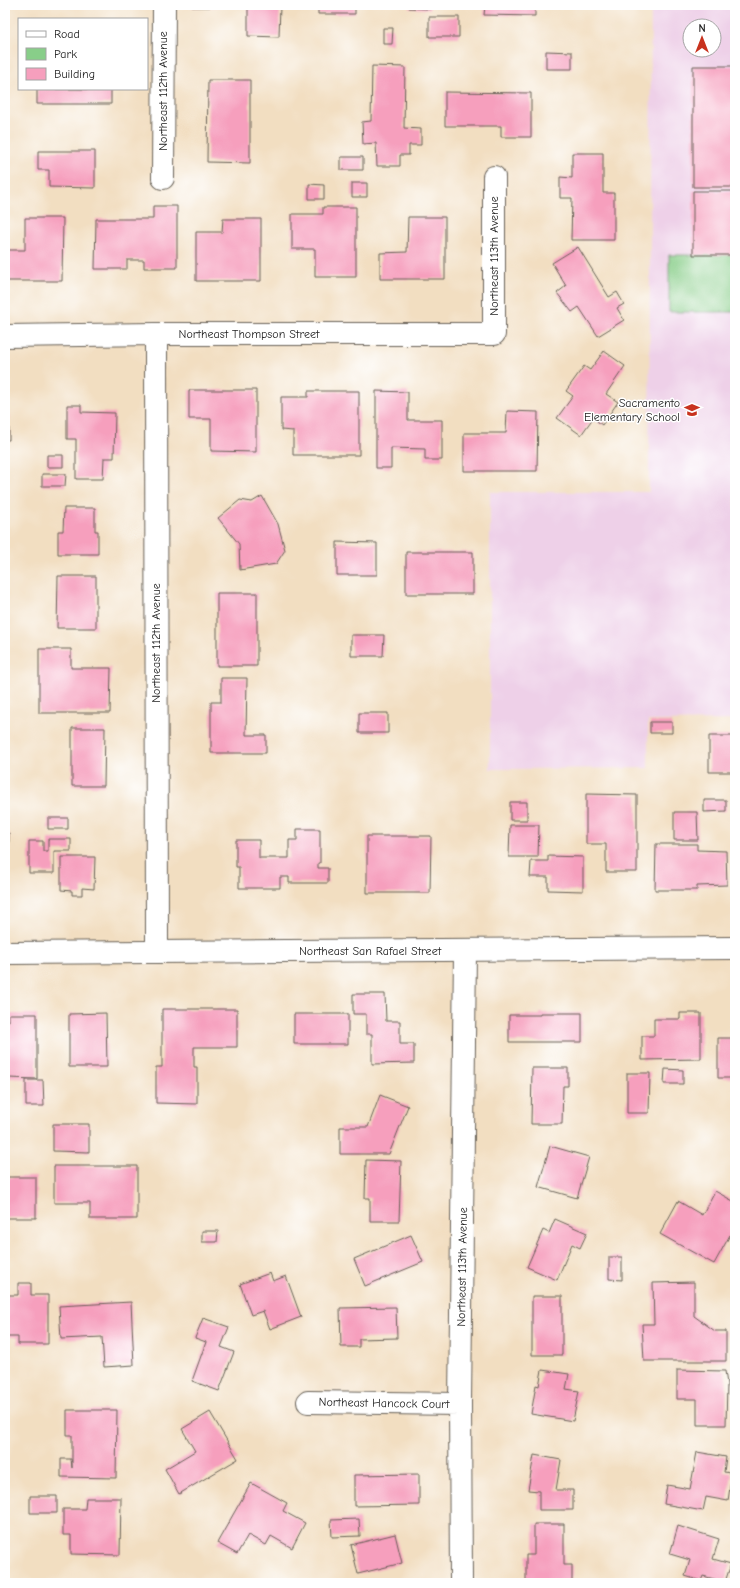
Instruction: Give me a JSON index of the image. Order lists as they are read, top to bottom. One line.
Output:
{"streets":{"street":["Northeast 112th Avenue","Northeast 113th Avenue","Northeast Thompson Street","Northeast San Rafael Street","Northeast Hancock Court"]},"crossings":[["Northeast 112th Avenue","Northeast Thompson Street"],["Northeast 112th Avenue","Northeast San Rafael Street"],["Northeast 113th Avenue","Northeast Thompson Street"],["Northeast 113th Avenue","Northeast San Rafael Street"],["Northeast 113th Avenue","Northeast Hancock Court"]],"places":{"school or university":["Sacramento Elementary School"]},"legend":["Road","Park","Building"],"north":"top"}
